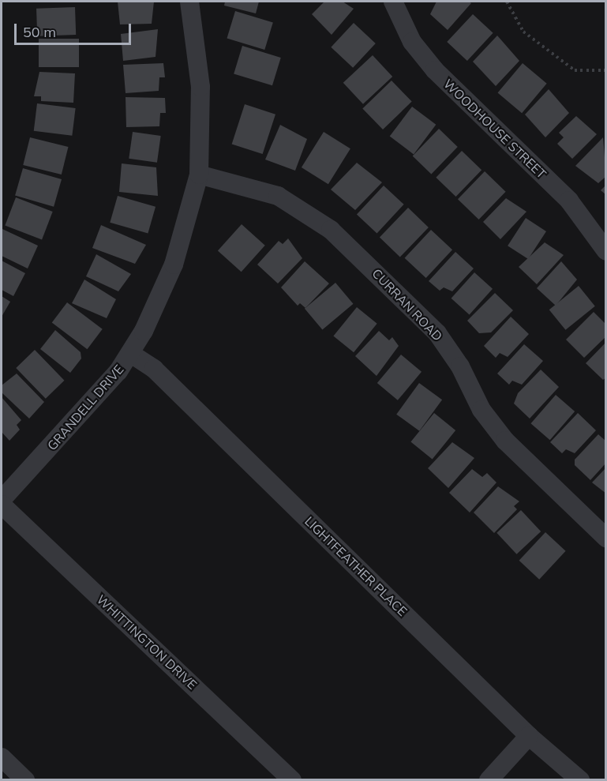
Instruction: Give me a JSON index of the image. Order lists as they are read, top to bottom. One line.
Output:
{"streets":{"street":["WOODHOUSE STREET","CURRAN ROAD","GRANDELL DRIVE","LIGHTFEATHER PLACE","WHITTINGTON DRIVE"]},"crossings":[["CURRAN ROAD","GRANDELL DRIVE"],["GRANDELL DRIVE","LIGHTFEATHER PLACE"]],"scale_bar":"50 m"}
